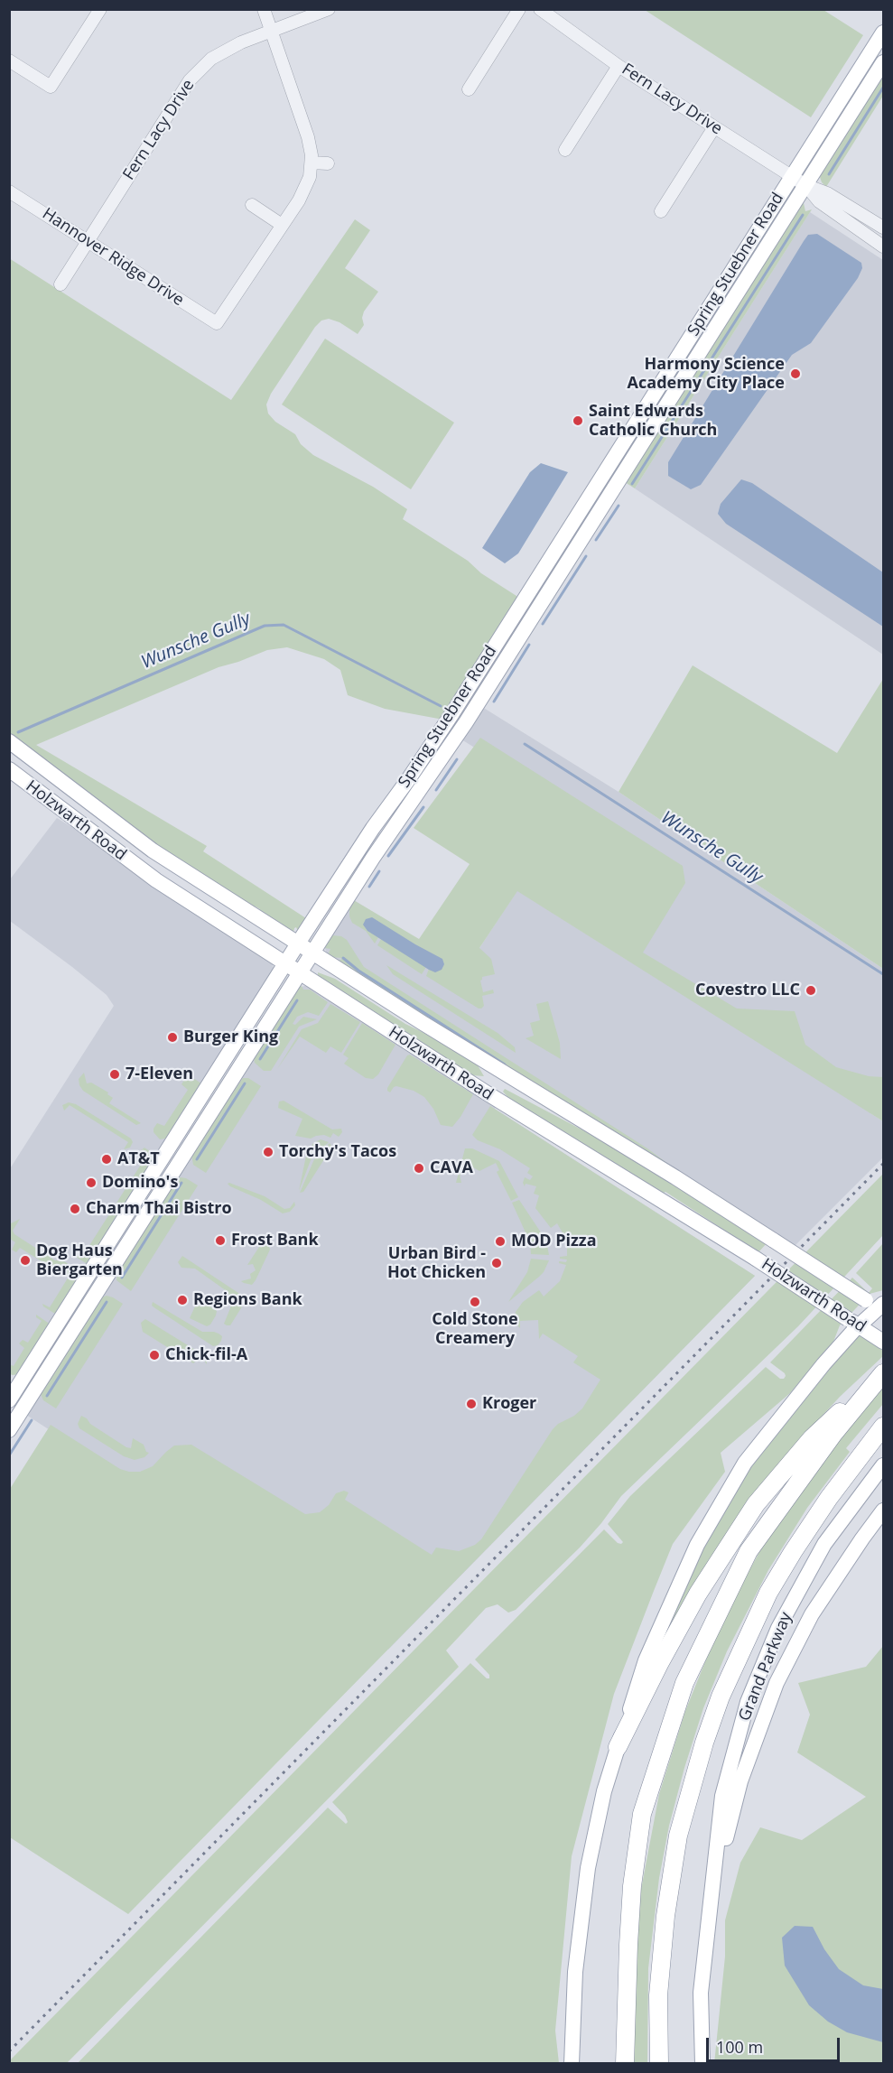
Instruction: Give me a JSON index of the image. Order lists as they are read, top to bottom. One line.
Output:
{"streets":{"main road":["Spring Stuebner Road","Holzwarth Road","Grand Parkway"],"street":["Fern Lacy Drive","Hannover Ridge Drive"]},"crossings":[["Fern Lacy Drive","Hannover Ridge Drive"],["Fern Lacy Drive","Spring Stuebner Road"],["Spring Stuebner Road","Holzwarth Road"]],"water":["Wunsche Gully"],"places":["Harmony Science Academy City Place","Saint Edwards Catholic Church","Covestro LLC","Burger King","7-Eleven","Torchy's Tacos","AT&T","CAVA","Domino's","Charm Thai Bistro","Frost Bank","MOD Pizza","Dog Haus Biergarten","Urban Bird - Hot Chicken","Regions Bank","Cold Stone Creamery","Chick-fil-A","Kroger"],"scale_bar":"100 m"}
